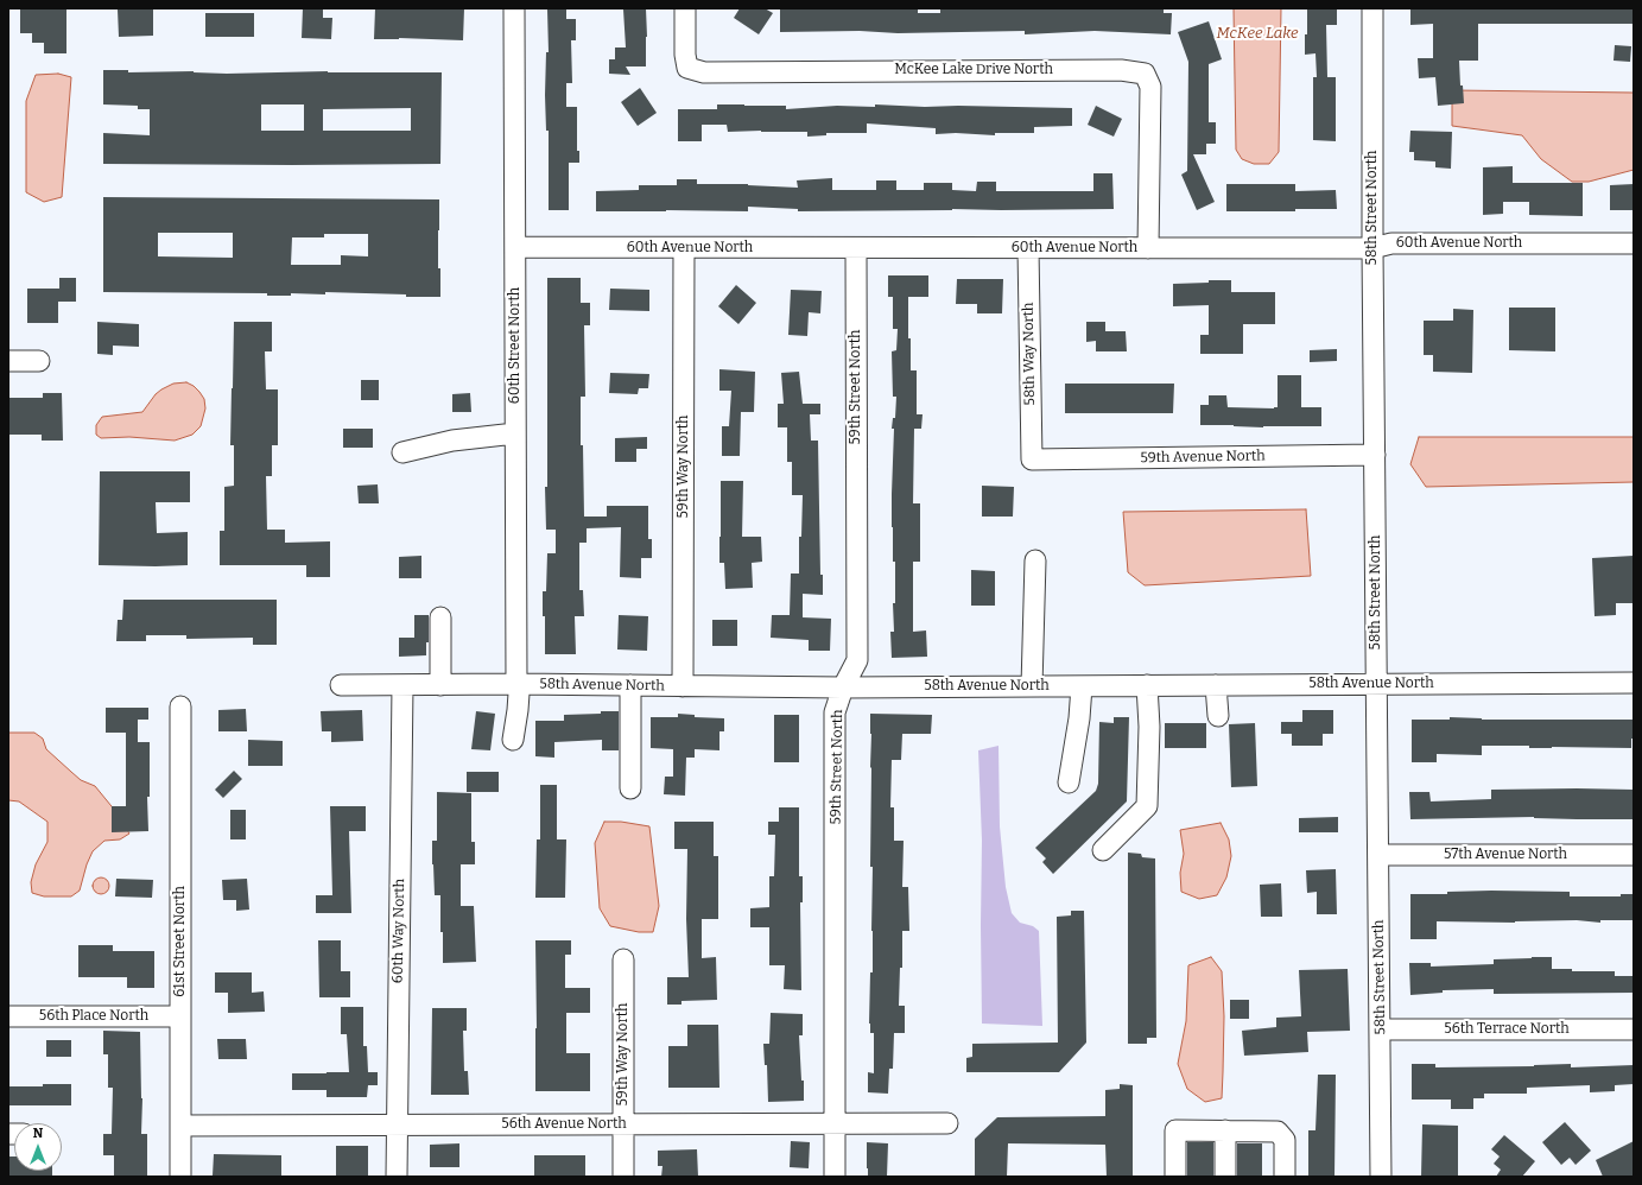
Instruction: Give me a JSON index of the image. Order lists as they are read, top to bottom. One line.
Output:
{"streets":{"street":["McKee Lake Drive North","58th Street North","60th Avenue North","60th Street North","58th Way North","59th Street North","59th Avenue North","59th Way North","58th Avenue North","57th Avenue North","60th Way North","61st Street North","56th Place North","56th Terrace North","56th Avenue North"]},"crossings":[["McKee Lake Drive North","60th Avenue North"],["58th Street North","60th Avenue North"],["58th Street North","59th Avenue North"],["58th Street North","58th Avenue North"],["58th Street North","57th Avenue North"],["58th Street North","56th Terrace North"],["60th Avenue North","60th Street North"],["60th Avenue North","58th Way North"],["60th Avenue North","59th Street North"],["60th Avenue North","59th Way North"],["60th Street North","58th Avenue North"],["58th Way North","59th Avenue North"],["59th Street North","58th Avenue North"],["59th Street North","56th Avenue North"],["59th Way North","58th Avenue North"],["59th Way North","56th Avenue North"],["58th Avenue North","60th Way North"],["60th Way North","56th Avenue North"],["61st Street North","56th Place North"],["61st Street North","56th Avenue North"]],"water":["McKee Lake"],"north":"top"}
